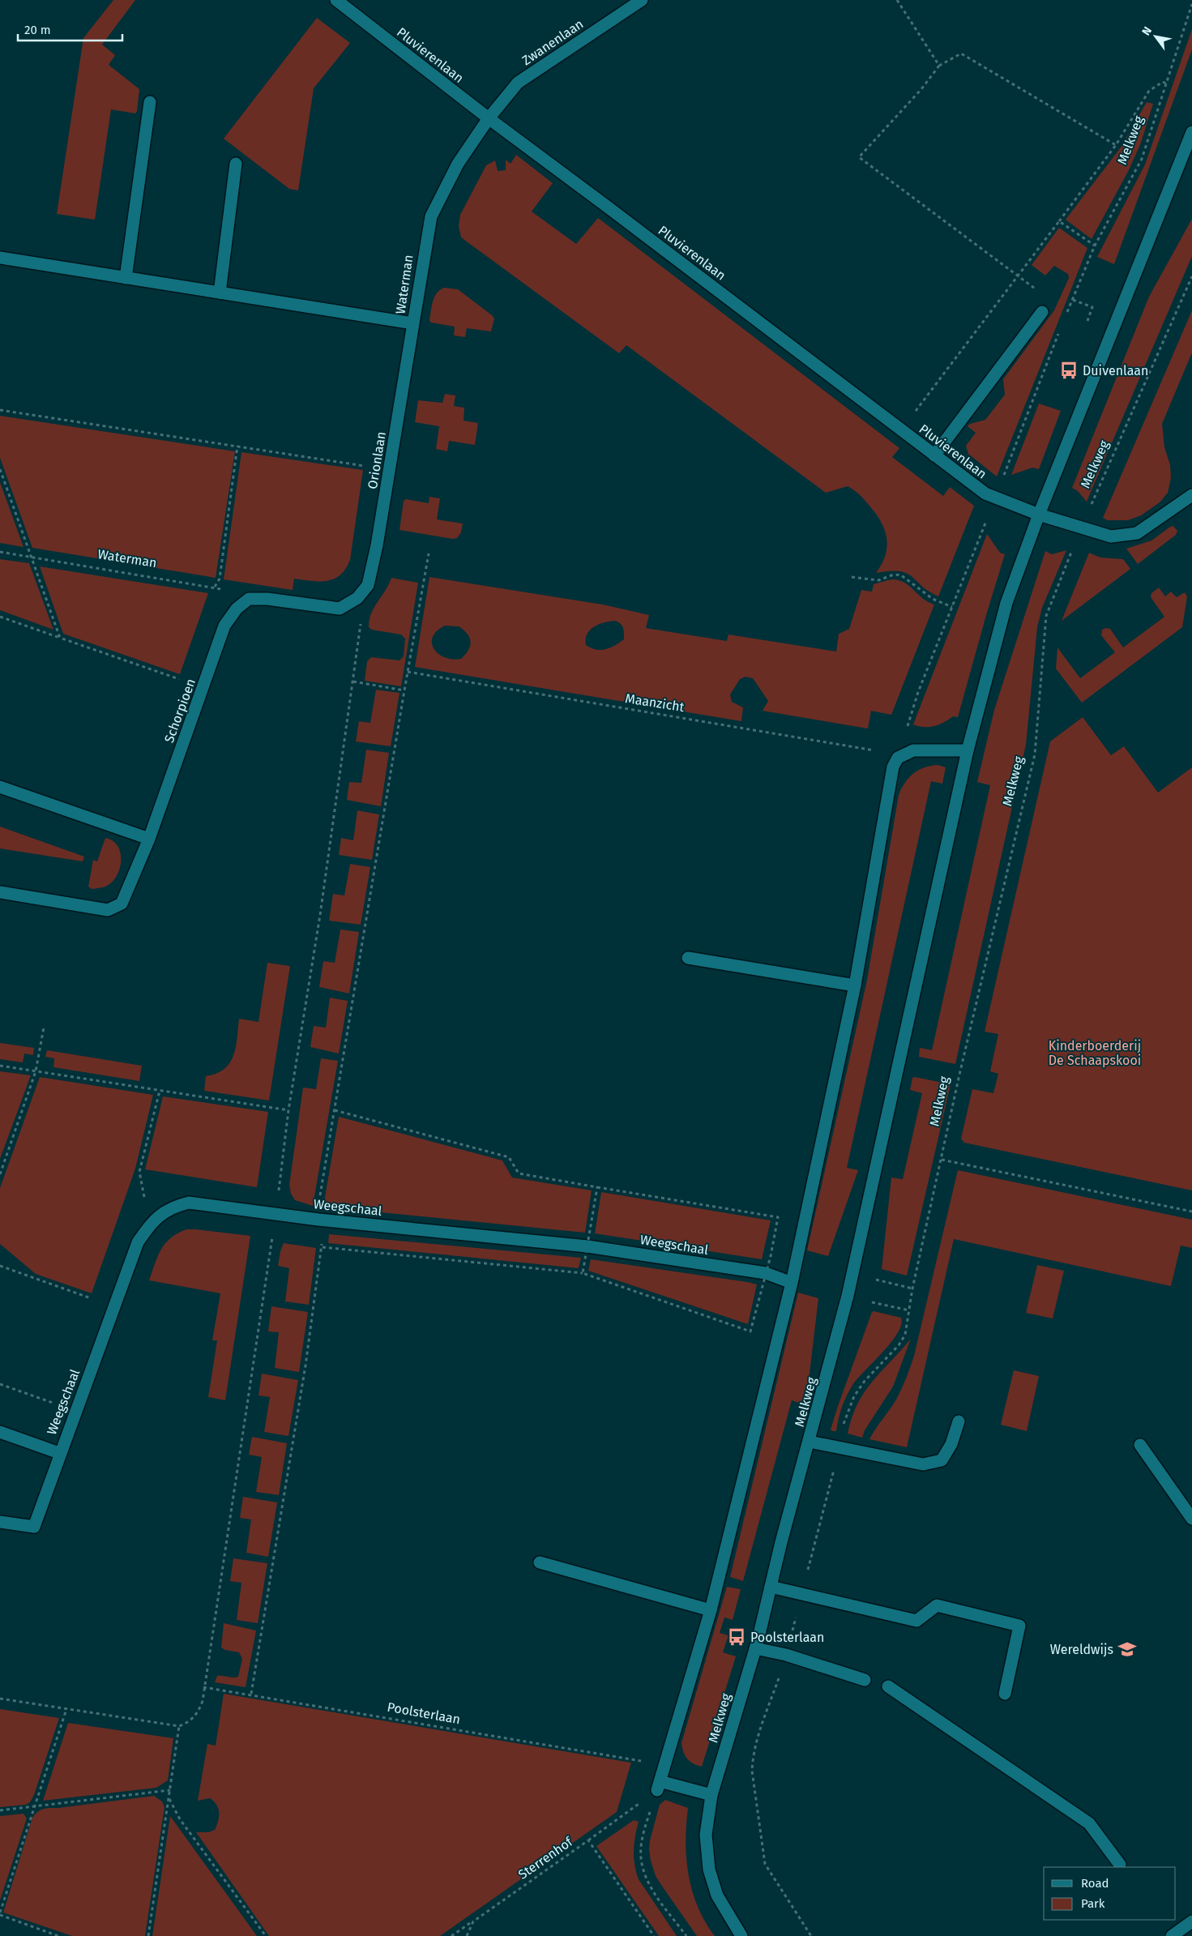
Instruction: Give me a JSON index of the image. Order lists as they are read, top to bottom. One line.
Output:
{"streets":{"street":["Zwanenlaan","Pluvierenlaan","Melkweg","Waterman","Orionlaan","Schorpioen","Weegschaal"],"path":["Maanzicht","Poolsterlaan","Sterrenhof"]},"crossings":[["Zwanenlaan","Pluvierenlaan"],["Zwanenlaan","Waterman"],["Pluvierenlaan","Melkweg"],["Pluvierenlaan","Waterman"],["Waterman","Orionlaan"],["Waterman","Schorpioen"],["Orionlaan","Schorpioen"]],"parks":["Kinderboerderij De Schaapskooi"],"places":{"bus stop":["Duivenlaan","Poolsterlaan"],"school or university":["Wereldwijs"]},"legend":["Road","Park"],"scale_bar":"20 m","north":"top left"}
